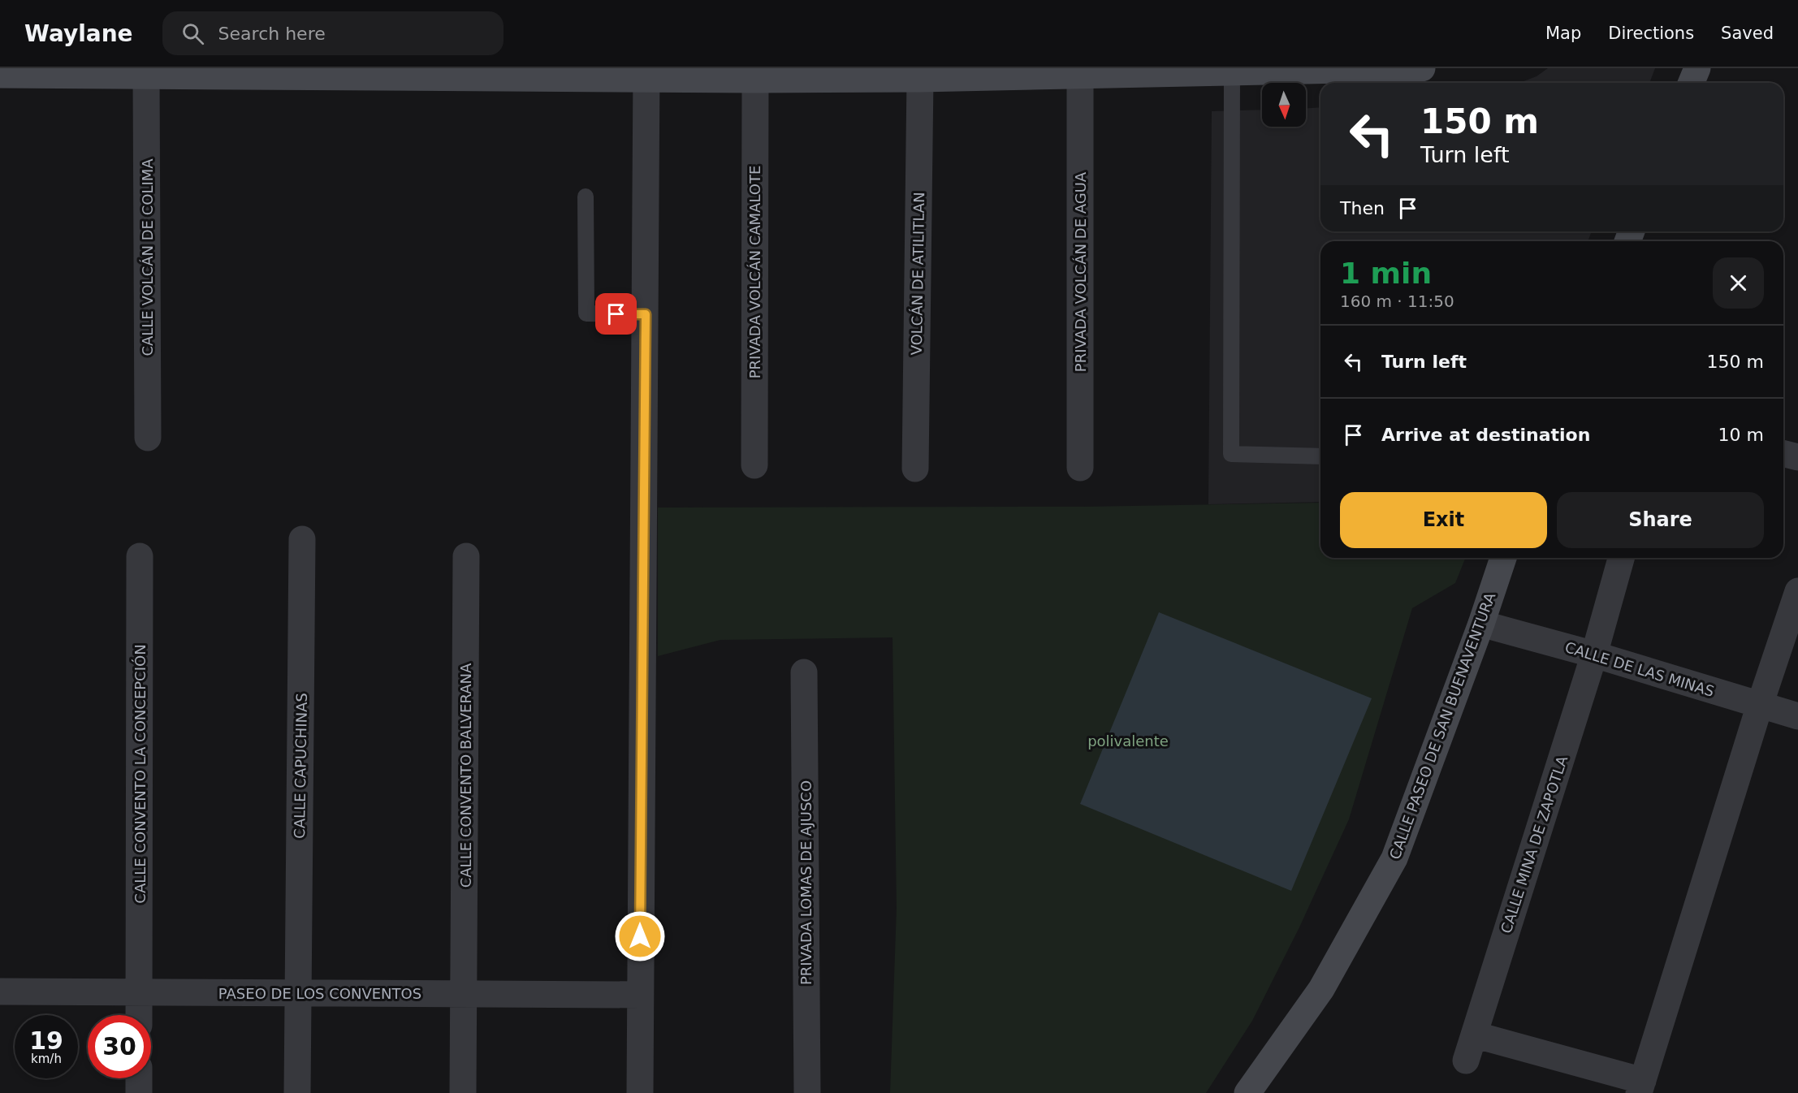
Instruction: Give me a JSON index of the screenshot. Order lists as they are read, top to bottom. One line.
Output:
{"streets":{"street":["CALLE VOLCÁN DE COLIMA","PRIVADA VOLCÁN CAMALOTE","PRIVADA VOLCÁN DE AGUA","VOLCÁN DE ATILITLAN","CALLE DE LAS MINAS","CALLE PASEO DE SAN BUENAVENTURA","CALLE CAPUCHINAS","CALLE CONVENTO LA CONCEPCIÓN","CALLE CONVENTO BALVERANA","CALLE MINA DE ZAPOTLA","PRIVADA LOMAS DE AJUSCO","PASEO DE LOS CONVENTOS"]},"crossings":[["CALLE DE LAS MINAS","CALLE PASEO DE SAN BUENAVENTURA"],["CALLE DE LAS MINAS","CALLE MINA DE ZAPOTLA"],["CALLE CAPUCHINAS","PASEO DE LOS CONVENTOS"],["CALLE CONVENTO LA CONCEPCIÓN","PASEO DE LOS CONVENTOS"],["CALLE CONVENTO BALVERANA","PASEO DE LOS CONVENTOS"]],"parks":["polivalente"],"north":"bottom","page":{"header":"Waylane","search":"Search here","nav":["Map","Directions","Saved"],"turn":["150 m","Turn left"],"then":"Then","heading":["1 min","160 m · 11:50"],"list":[{"name":"Turn left","value":"150 m"},{"name":"Arrive at destination","value":"10 m"}],"buttons":["Exit","Share"],"speed":"19 km/h","limit":"30"}}
